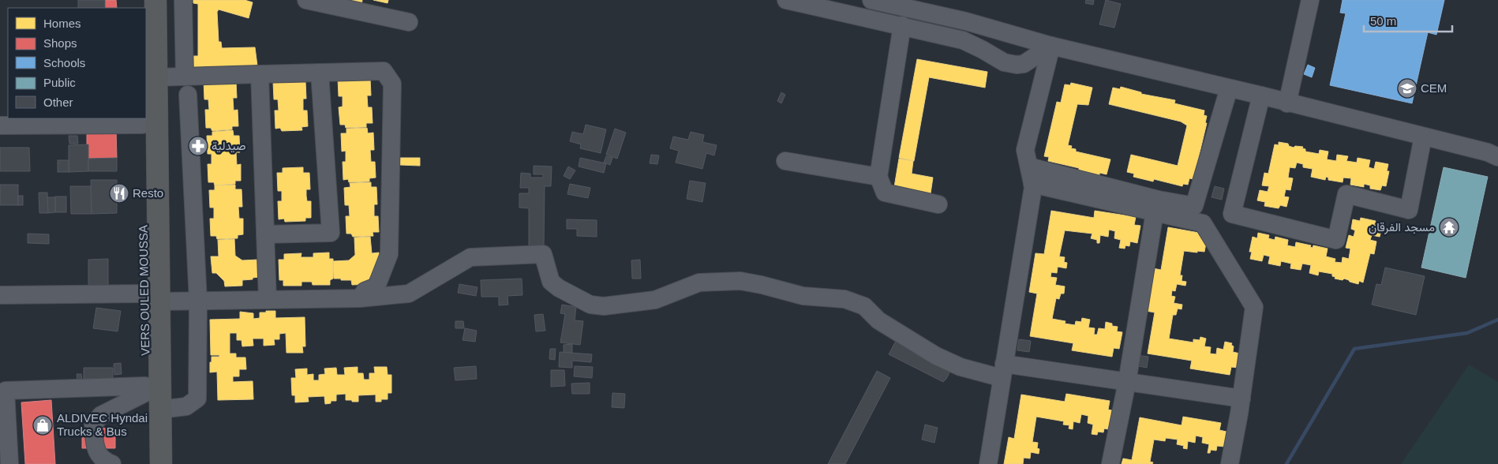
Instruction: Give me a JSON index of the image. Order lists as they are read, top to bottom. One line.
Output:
{"streets":{"highway":["VERS OULED MOUSSA"]},"places":{"school or university":["CEM"],"pharmacy":["صيدلية"],"restaurant":["Resto"],"temple":["مسجد الفرقان"],"shop":["ALDIVEC Hyndai Trucks & Bus"]},"legend":["Homes","Shops","Schools","Public","Other"],"scale_bar":"50 m"}
